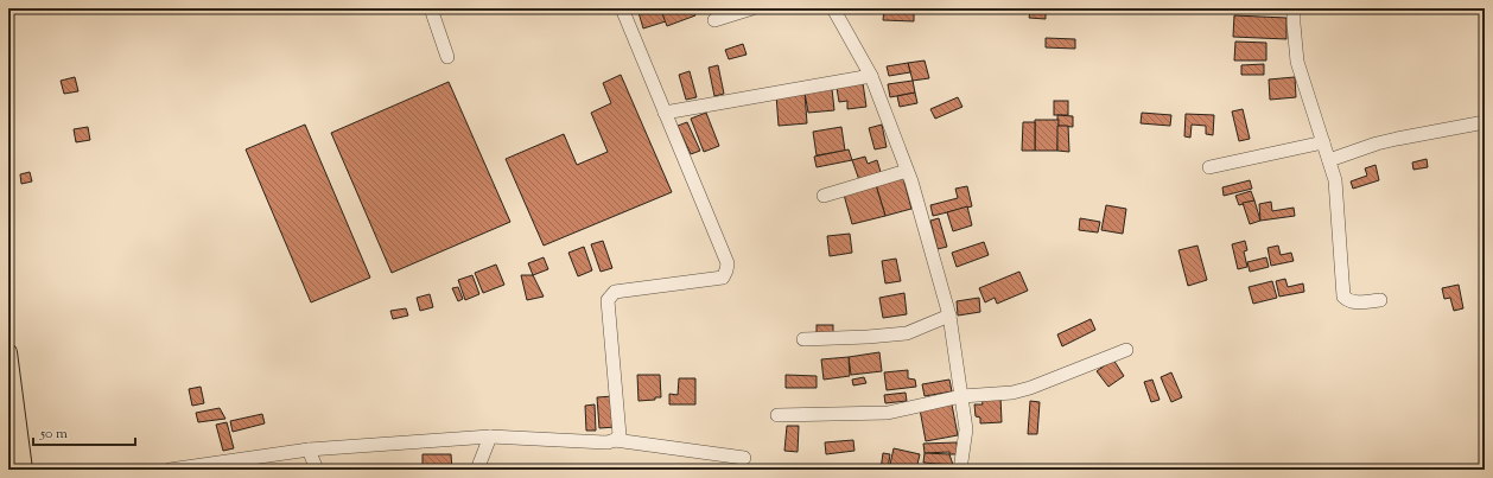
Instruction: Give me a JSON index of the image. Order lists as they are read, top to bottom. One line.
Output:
{"scale_bar":"50 m"}
